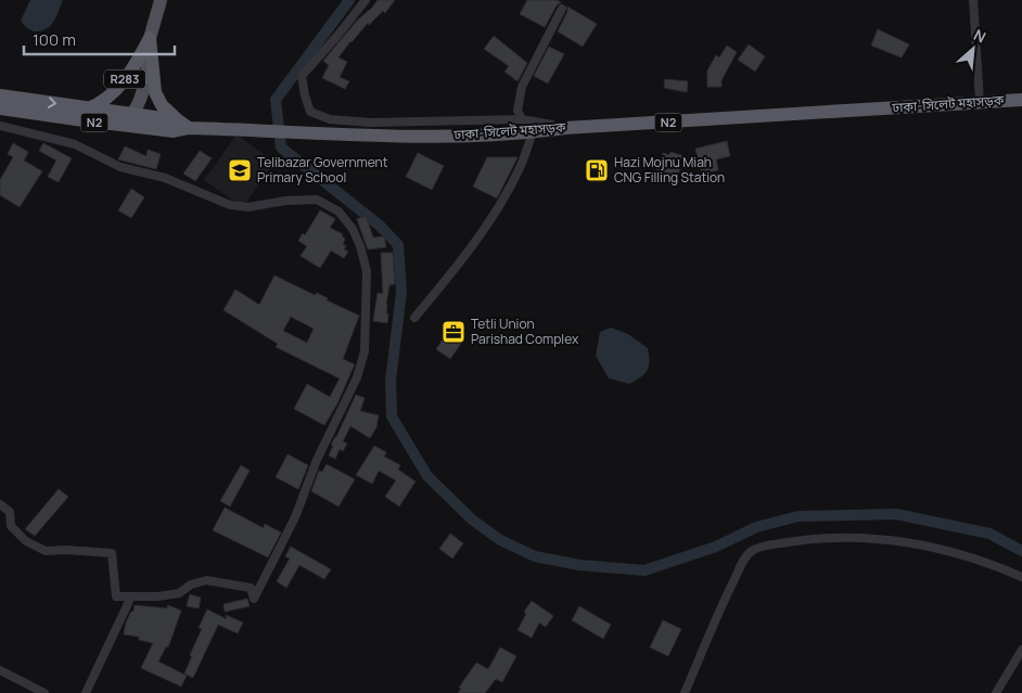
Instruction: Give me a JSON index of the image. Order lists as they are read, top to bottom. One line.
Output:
{"streets":{"highway":["R283","ঢাকা-সিলেট মহাসড়ক","N2"]},"crossings":[["R283","ঢাকা-সিলেট মহাসড়ক"]],"places":{"school or university":["Telibazar Government Primary School"],"fuel station":["Hazi Mojnu Miah CNG Filling Station"],"office":["Tetli Union Parishad Complex"]},"scale_bar":"100 m","north":"top right"}
